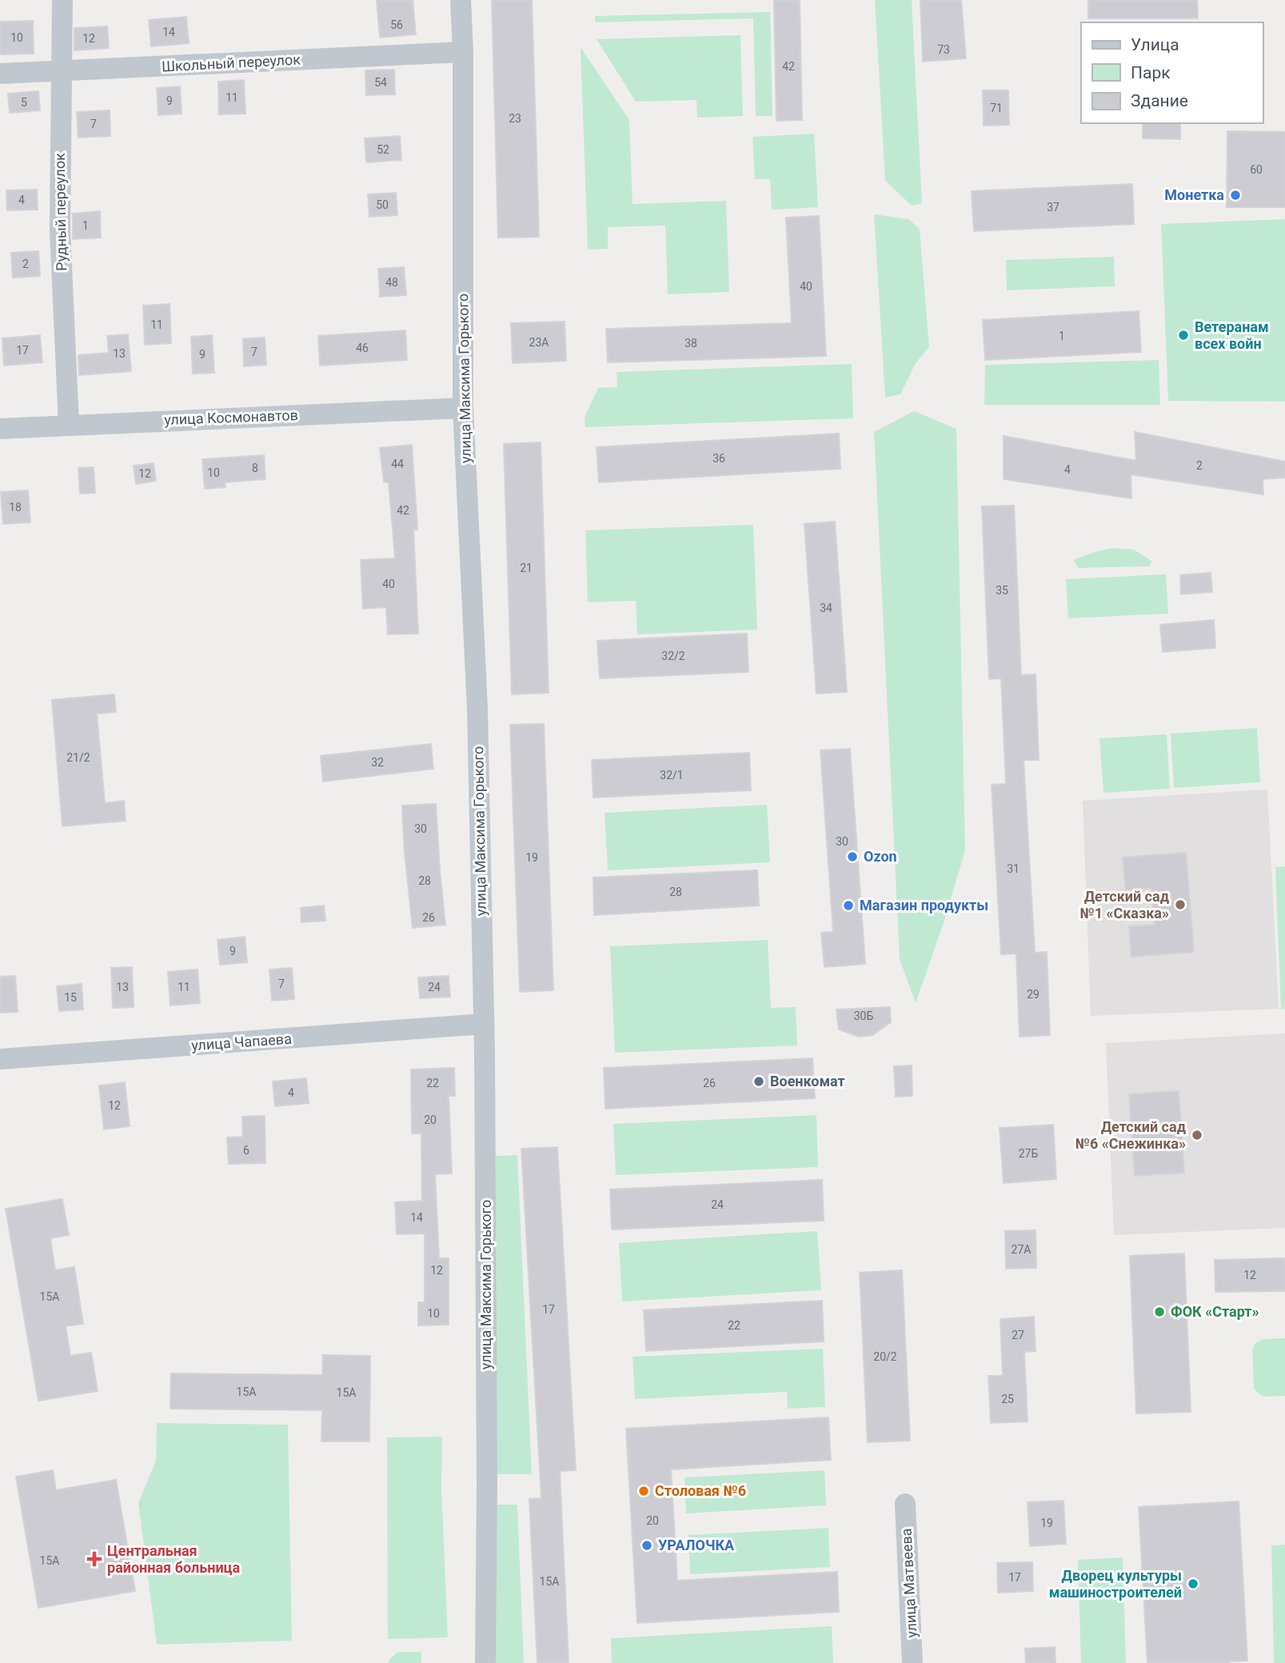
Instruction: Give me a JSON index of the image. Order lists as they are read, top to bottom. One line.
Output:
{"streets":{"street":["Школьный переулок","Рудный переулок","улица Максима Горького","улица Космонавтов","улица Чапаева","улица Матвеева"]},"crossings":[["Школьный переулок","Рудный переулок"],["Школьный переулок","улица Максима Горького"],["Рудный переулок","улица Космонавтов"],["улица Максима Горького","улица Космонавтов"],["улица Максима Горького","улица Чапаева"]],"places":{"other":["Монетка","Ветеранам всех войн","Ozon","Детский сад №1 «Сказка»","Магазин продукты","Военкомат","Детский сад №6 «Снежинка»","ФОК «Старт»","Столовая №6","УРАЛОЧКА","Дворец культуры машиностроителей"],"health":["Центральная районная больница"]},"house_numbers":["56","14","10","12","73","42","54","11","9","5","71","23","7","52","60","4","50","37","1","2","48","40","11","1","23А","38","46","17","7","13","9","36","44","2","8","4","10","12","18","42","21","40","35","34","32/2","21/2","32","32/1","30","30","19","31","28","28","26","9","7","13","11","24","29","15","30Б","22","26","4","12","20","6","27Б","24","14","27А","12","12","15А","17","10","22","27","20/2","15А","15А","25","20","19","15А","17","15А"],"legend":["Улица","Парк","Здание"]}
